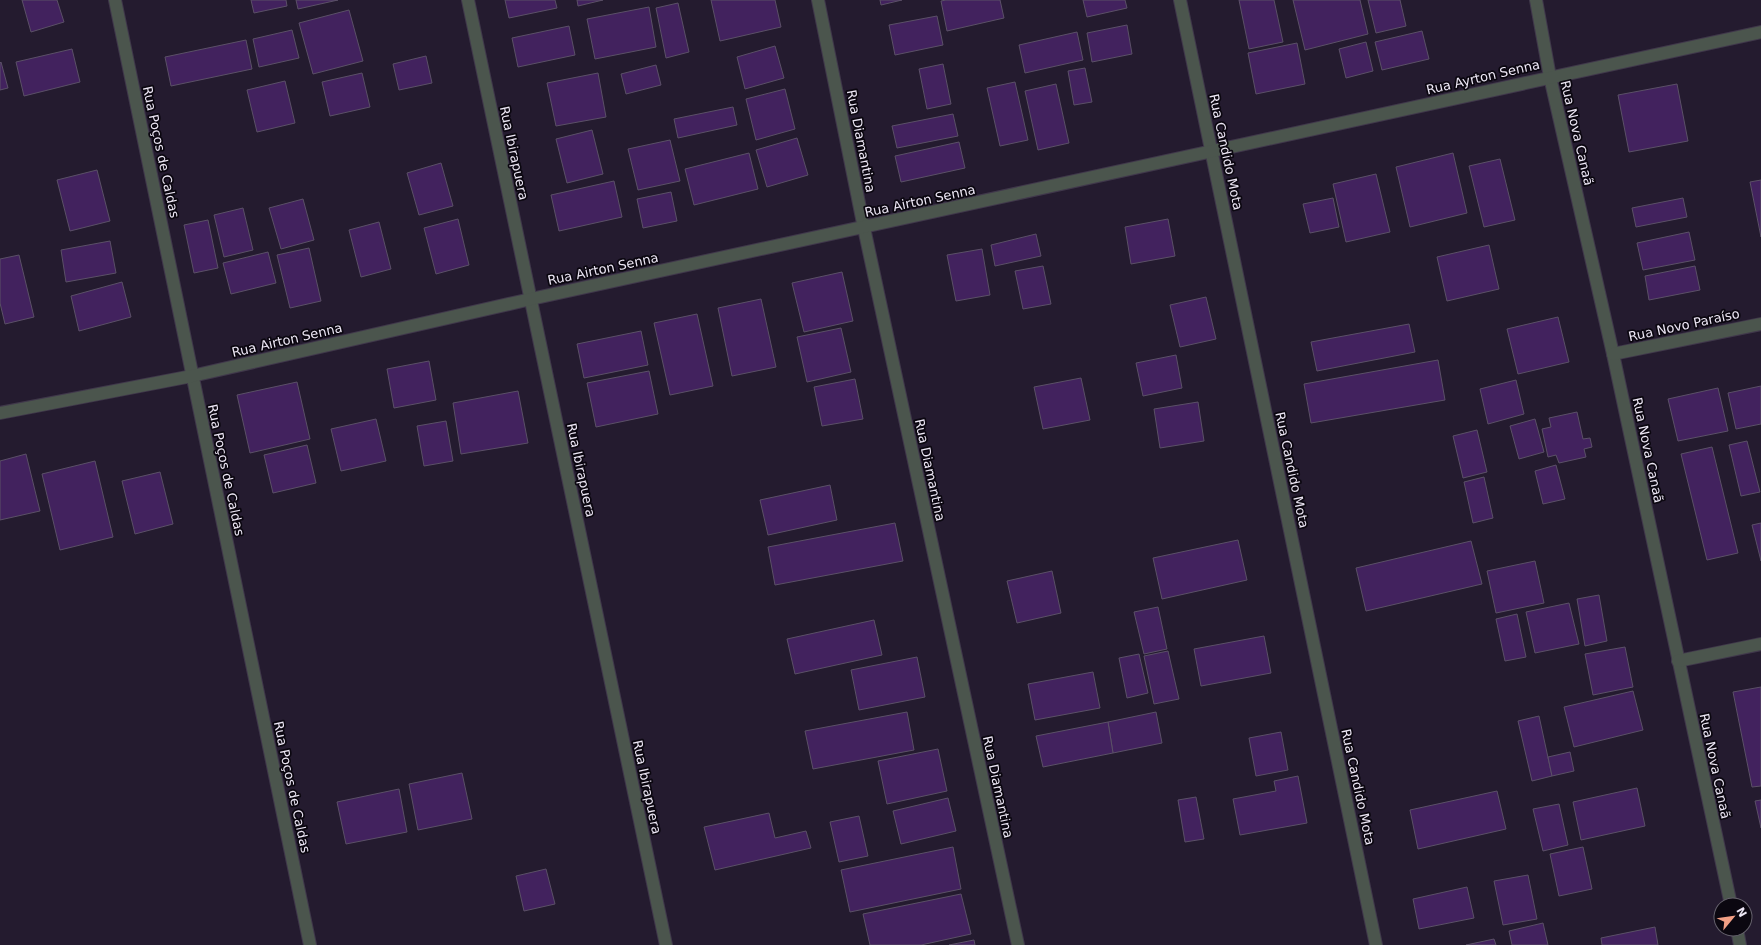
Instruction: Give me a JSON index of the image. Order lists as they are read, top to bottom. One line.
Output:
{"streets":{"street":["Rua Ayrton Senna","Rua Nova Canaã","Rua Diamantina","Rua Poços de Caldas","Rua Candido Mota","Rua Ibirapuera","Rua Airton Senna","Rua Novo Paraíso"]},"crossings":[["Rua Ayrton Senna","Rua Nova Canaã"],["Rua Ayrton Senna","Rua Candido Mota"],["Rua Ayrton Senna","Rua Airton Senna"],["Rua Nova Canaã","Rua Novo Paraíso"],["Rua Diamantina","Rua Airton Senna"],["Rua Poços de Caldas","Rua Airton Senna"],["Rua Candido Mota","Rua Airton Senna"],["Rua Ibirapuera","Rua Airton Senna"]],"north":"top right"}
